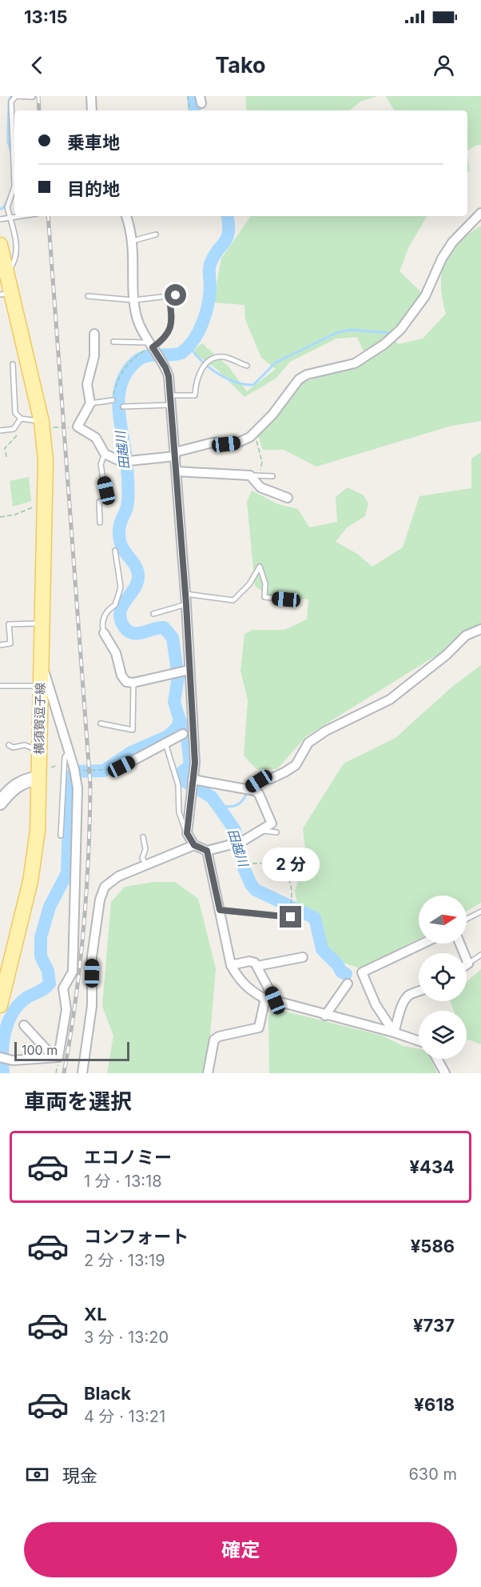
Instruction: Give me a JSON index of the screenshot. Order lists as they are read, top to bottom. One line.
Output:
{"streets":{"main road":["横須賀逗子線"]},"water":["田越川"],"scale_bar":"100 m","north":"right","page":{"status":"13:15","header":"Tako","banner":["乗車地","目的地"],"bubble":"2 分","scale":"100 m","heading":"車両を選択","list":[{"name":"エコノミー","note":"1 分 · 13:18","value":"¥434"},{"name":"コンフォート","note":"2 分 · 13:19","value":"¥586"},{"name":"XL","note":"3 分 · 13:20","value":"¥737"},{"name":"Black","note":"4 分 · 13:21","value":"¥618"}],"pay":["現金","630 m"],"buttons":"確定"}}
